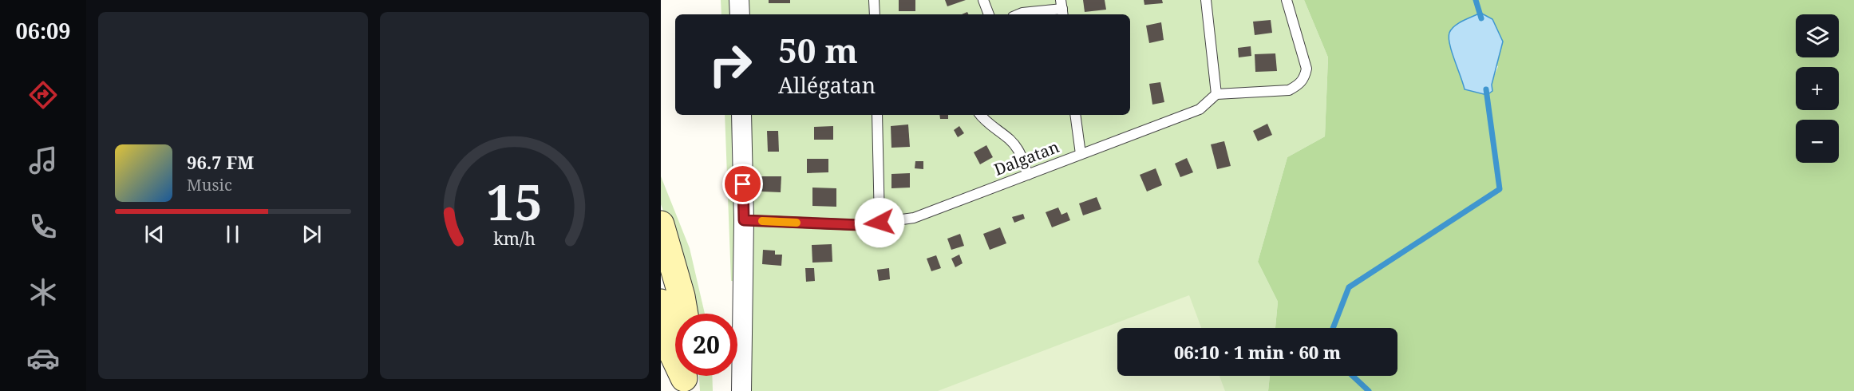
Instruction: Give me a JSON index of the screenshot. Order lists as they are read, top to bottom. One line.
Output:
{"streets":{"lane":["Dalgatan"]},"page":{"tabs":"06:09","map_buttons":["+","−"],"turn":["50 m","Allégatan"],"song":["96.7 FM","Music"],"limit":"20","trip":"06:10 · 1 min · 60 m","gauge":["15","km/h"]}}
